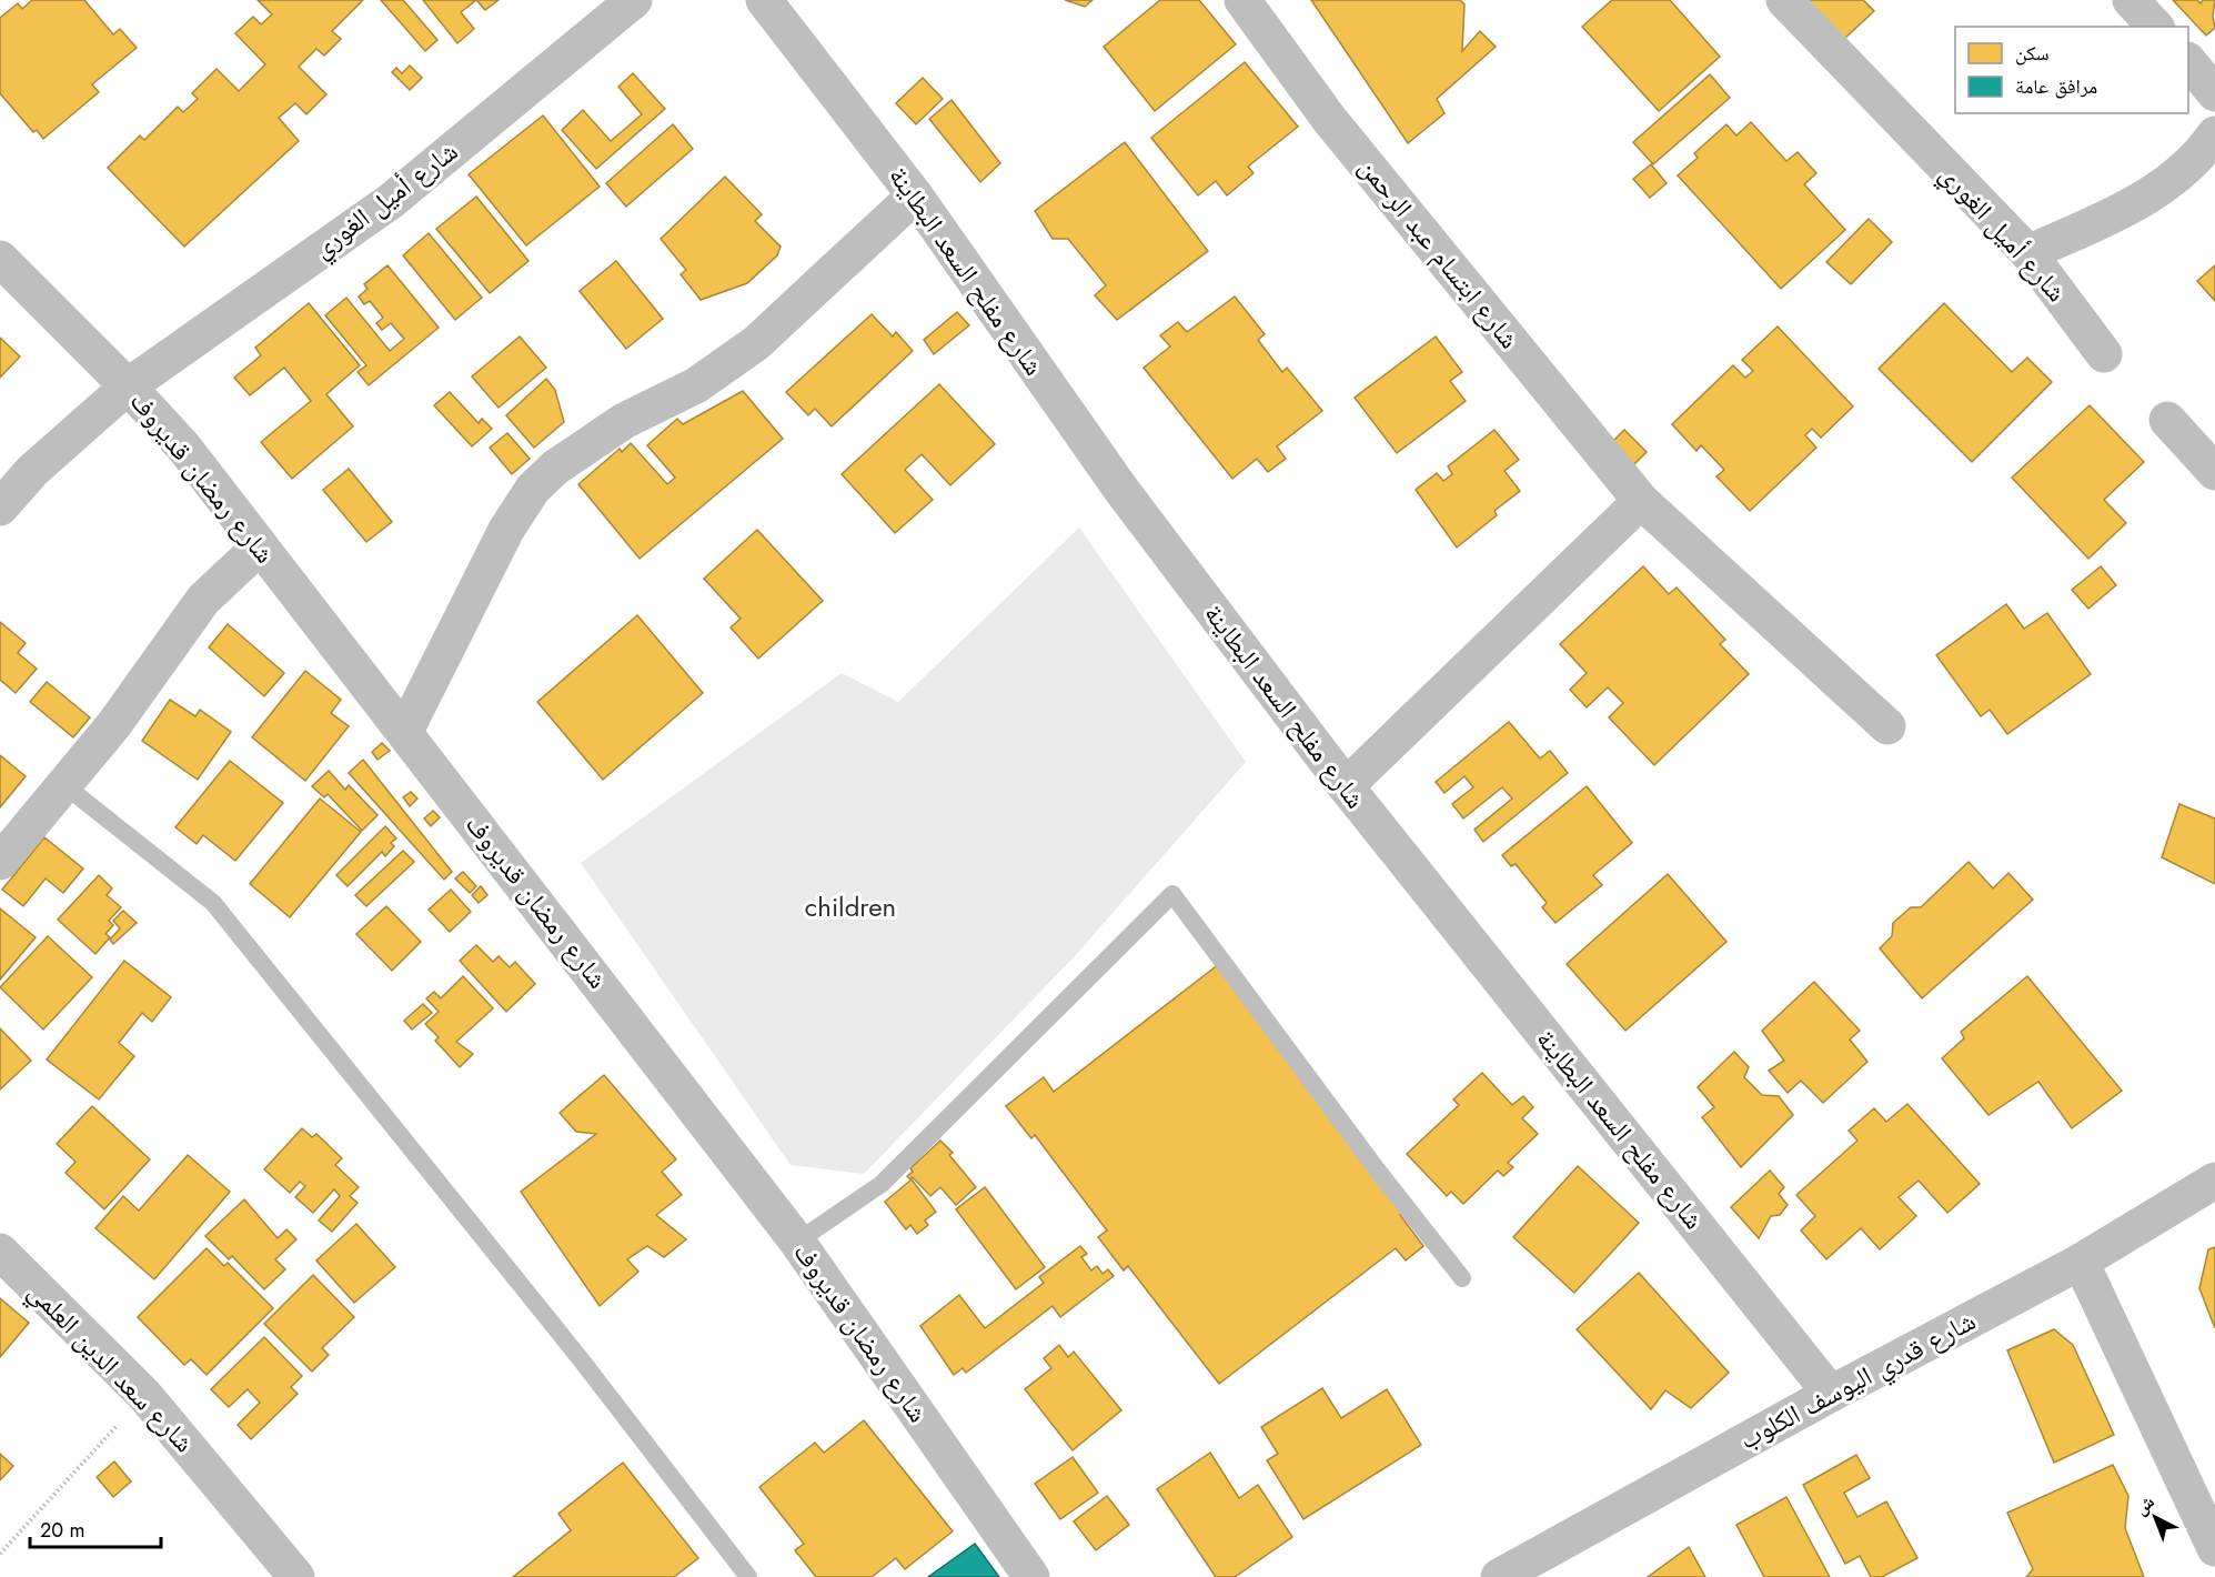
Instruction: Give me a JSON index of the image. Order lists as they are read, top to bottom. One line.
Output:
{"streets":{"street":["شارع أميل الغوري","شارع ابتسام عبد الرحمن","شارع مفلح السعد البطاينة","شارع رمضان قديروف","شارع سعد الدين العلمي","شارع قدري اليوسف الكلوب"]},"crossings":[["شارع أميل الغوري","شارع رمضان قديروف"],["شارع مفلح السعد البطاينة","شارع قدري اليوسف الكلوب"]],"parks":["children"],"legend":["سكن","مرافق عامة"],"scale_bar":"20 m","north":"top left"}
